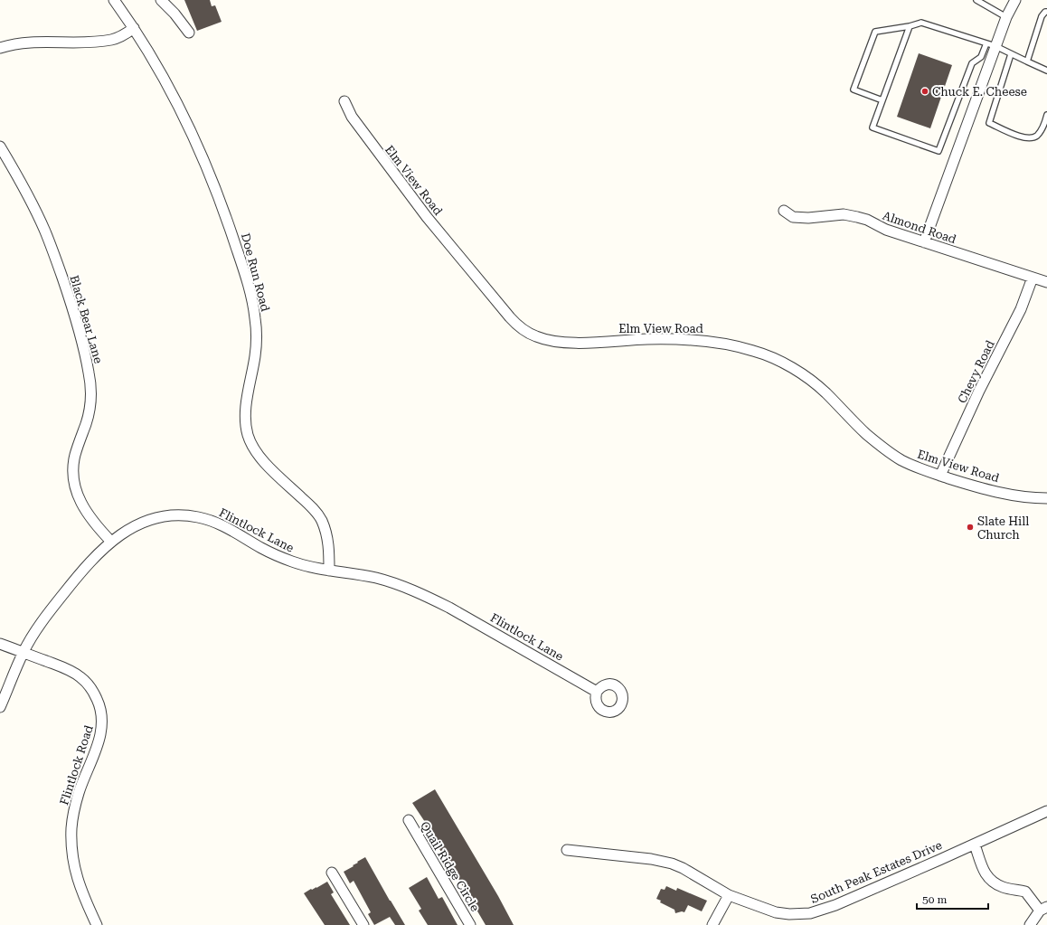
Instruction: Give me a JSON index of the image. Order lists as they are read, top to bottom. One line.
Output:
{"streets":{"street":["Elm View Road","Almond Road","Doe Run Road","Black Bear Lane","Chevy Road","Flintlock Lane","Flintlock Road","Quail Ridge Circle","South Peak Estates Drive"]},"crossings":[["Elm View Road","Chevy Road"],["Almond Road","Chevy Road"],["Doe Run Road","Flintlock Lane"],["Black Bear Lane","Flintlock Lane"],["Flintlock Lane","Flintlock Road"]],"places":["Chuck E. Cheese","Slate Hill Church"],"scale_bar":"50 m"}
